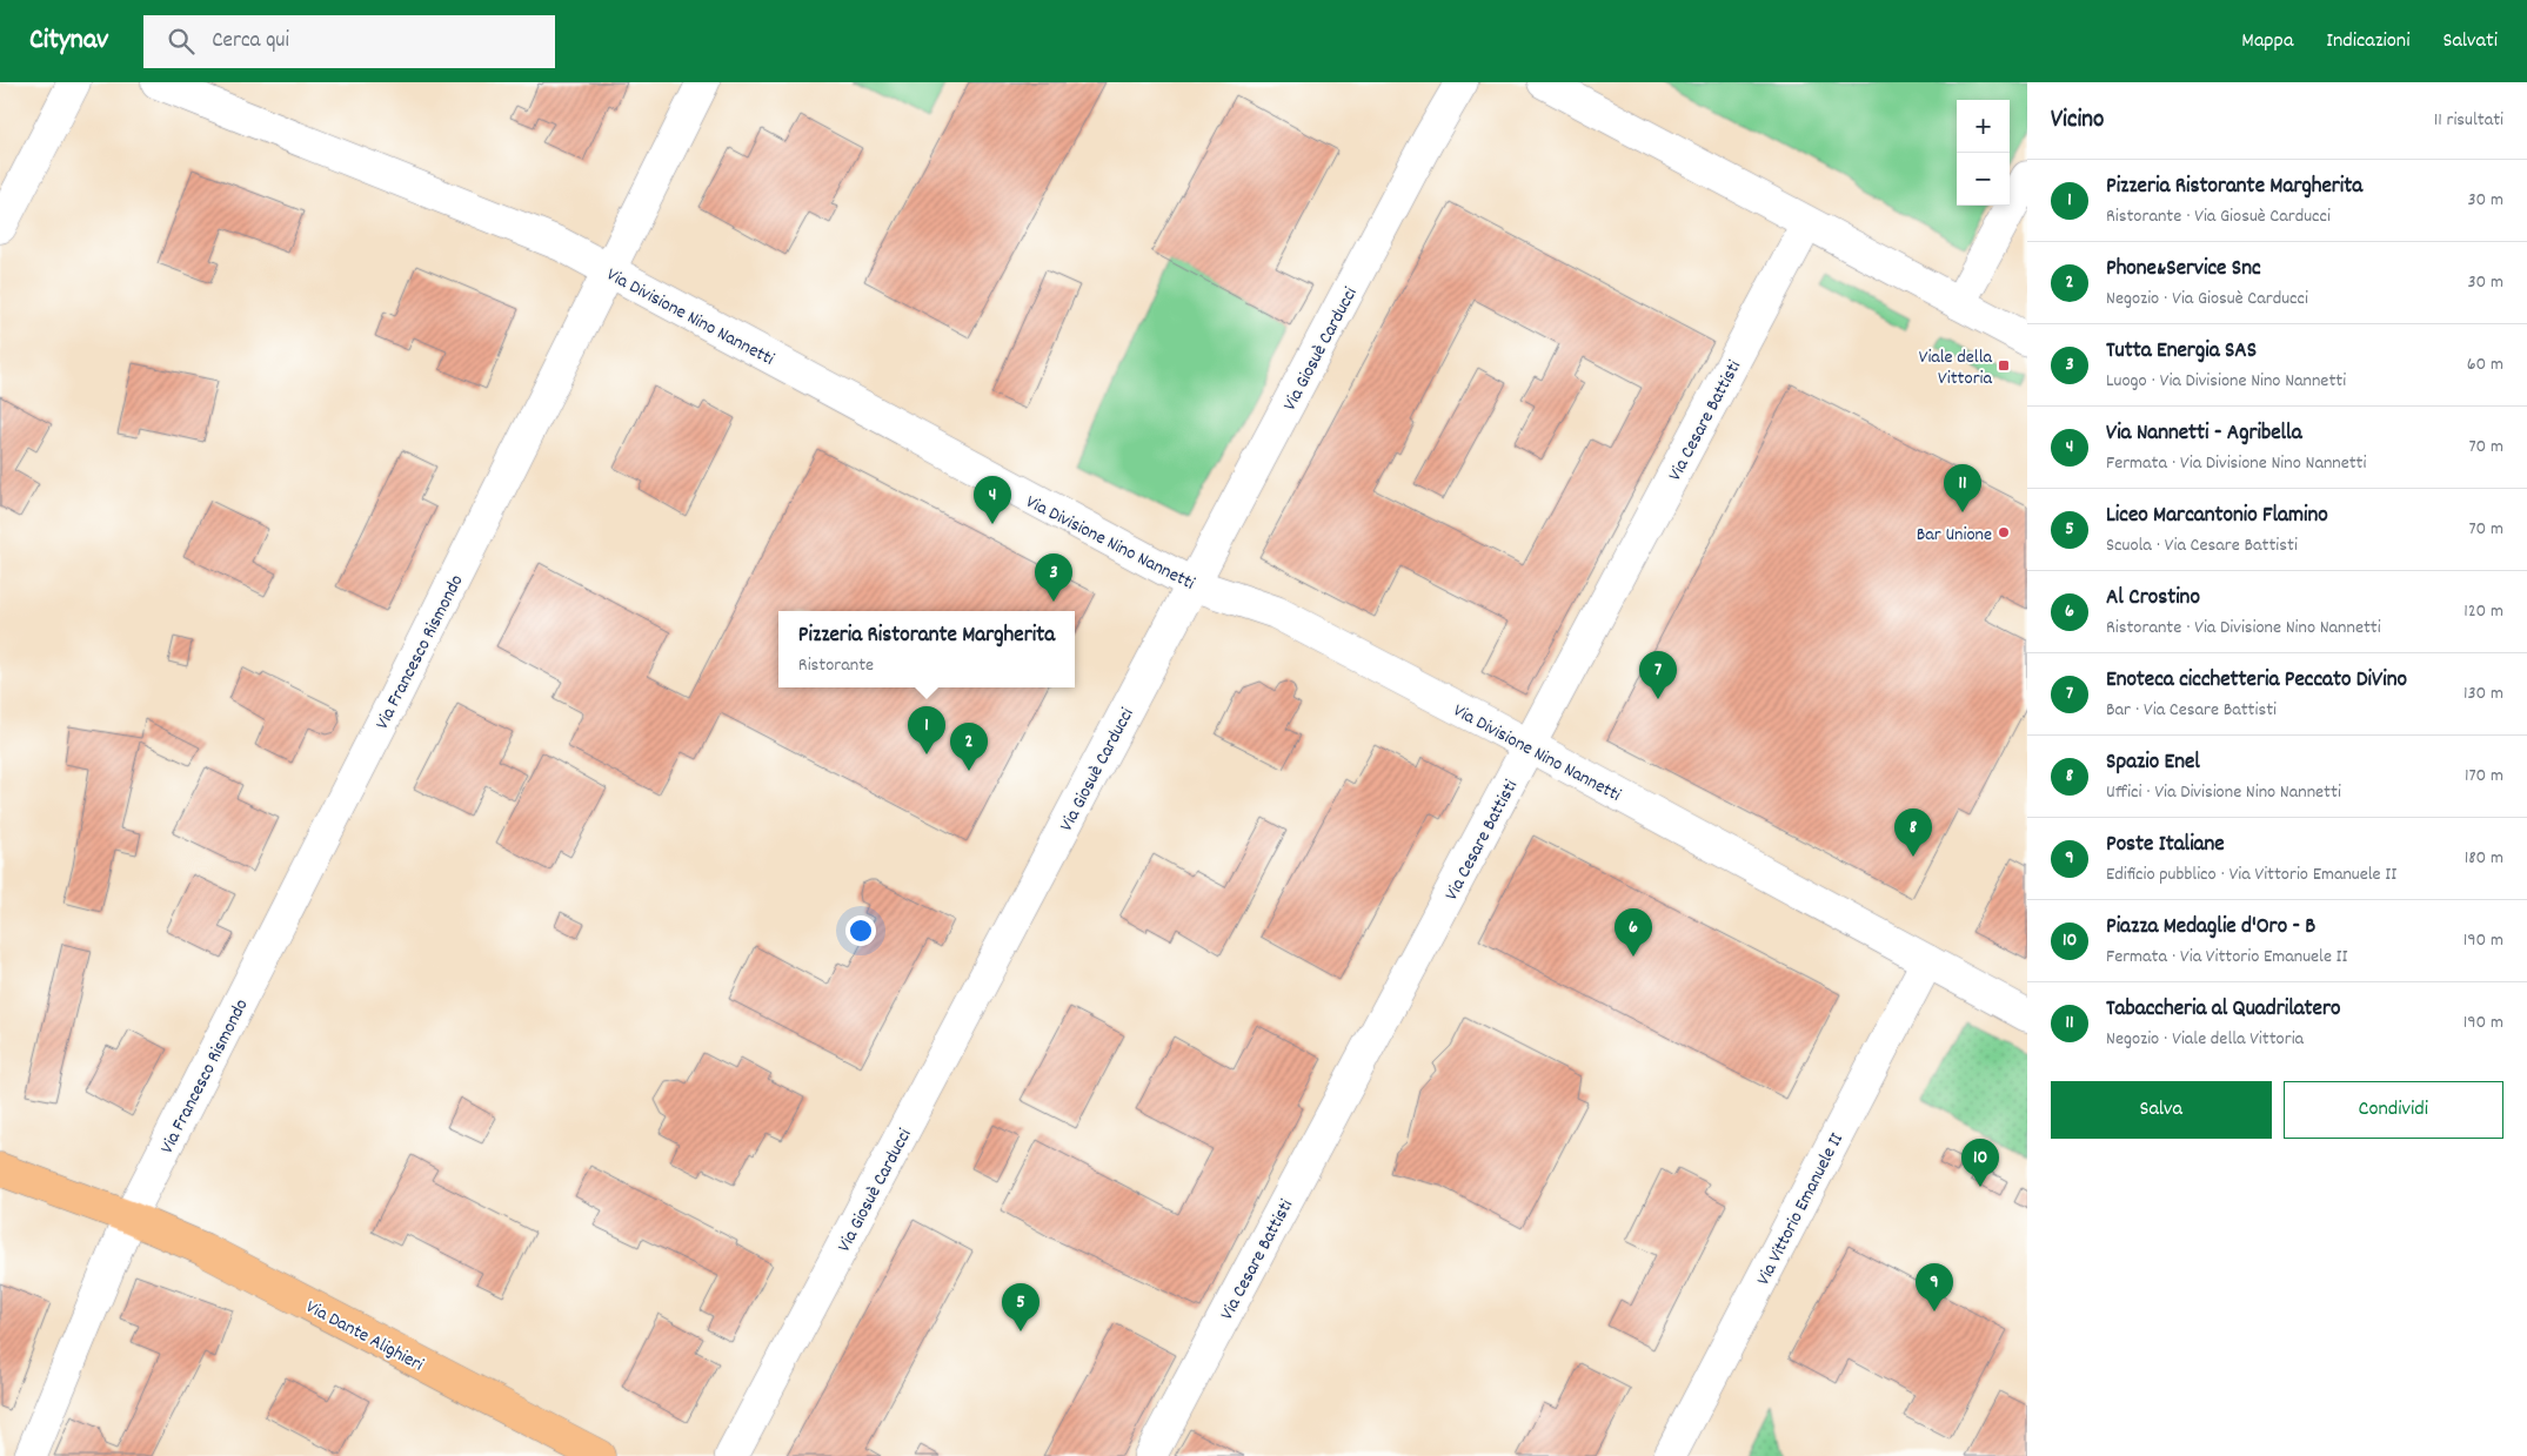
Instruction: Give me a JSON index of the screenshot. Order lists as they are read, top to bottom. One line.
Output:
{"streets":{"main road":["Via Dante Alighieri"],"street":["Via Divisione Nino Nannetti","Via Giosuè Carducci","Via Cesare Battisti","Via Francesco Rismondo","Via Vittorio Emanuele II"]},"crossings":[["Via Divisione Nino Nannetti","Via Giosuè Carducci"],["Via Divisione Nino Nannetti","Via Cesare Battisti"],["Via Divisione Nino Nannetti","Via Francesco Rismondo"],["Via Divisione Nino Nannetti","Via Vittorio Emanuele II"],["Via Francesco Rismondo","Via Dante Alighieri"]],"places":{"transit":["Viale della Vittoria"],"other":["Bar Unione"]},"page":{"header":"Citynav","search":"Cerca qui","nav":["Mappa","Indicazioni","Salvati"],"heading":["Vicino","11 risultati"],"map_buttons":["+","−"],"list":[{"mark":"1","name":"Pizzeria Ristorante Margherita","note":"Ristorante · Via Giosuè Carducci","value":"30 m"},{"mark":"2","name":"Phone&Service Snc","note":"Negozio · Via Giosuè Carducci","value":"30 m"},{"mark":"3","name":"Tutta Energia SAS","note":"Luogo · Via Divisione Nino Nannetti","value":"60 m"},{"mark":"4","name":"Via Nannetti - Agribella","note":"Fermata · Via Divisione Nino Nannetti","value":"70 m"},{"mark":"5","name":"Liceo Marcantonio Flamino","note":"Scuola · Via Cesare Battisti","value":"70 m"},{"mark":"6","name":"Al Crostino","note":"Ristorante · Via Divisione Nino Nannetti","value":"120 m"},{"mark":"7","name":"Enoteca cicchetteria Peccato DiVino","note":"Bar · Via Cesare Battisti","value":"130 m"},{"mark":"8","name":"Spazio Enel","note":"Uffici · Via Divisione Nino Nannetti","value":"170 m"},{"mark":"9","name":"Poste Italiane","note":"Edificio pubblico · Via Vittorio Emanuele II","value":"180 m"},{"mark":"10","name":"Piazza Medaglie d'Oro - B","note":"Fermata · Via Vittorio Emanuele II","value":"190 m"},{"mark":"11","name":"Tabaccheria al Quadrilatero","note":"Negozio · Viale della Vittoria","value":"190 m"}],"pins":["11","4","3","7","1","2","8","6","10","9","5"],"popup":["Pizzeria Ristorante Margherita","Ristorante"],"buttons":["Salva","Condividi"]}}
